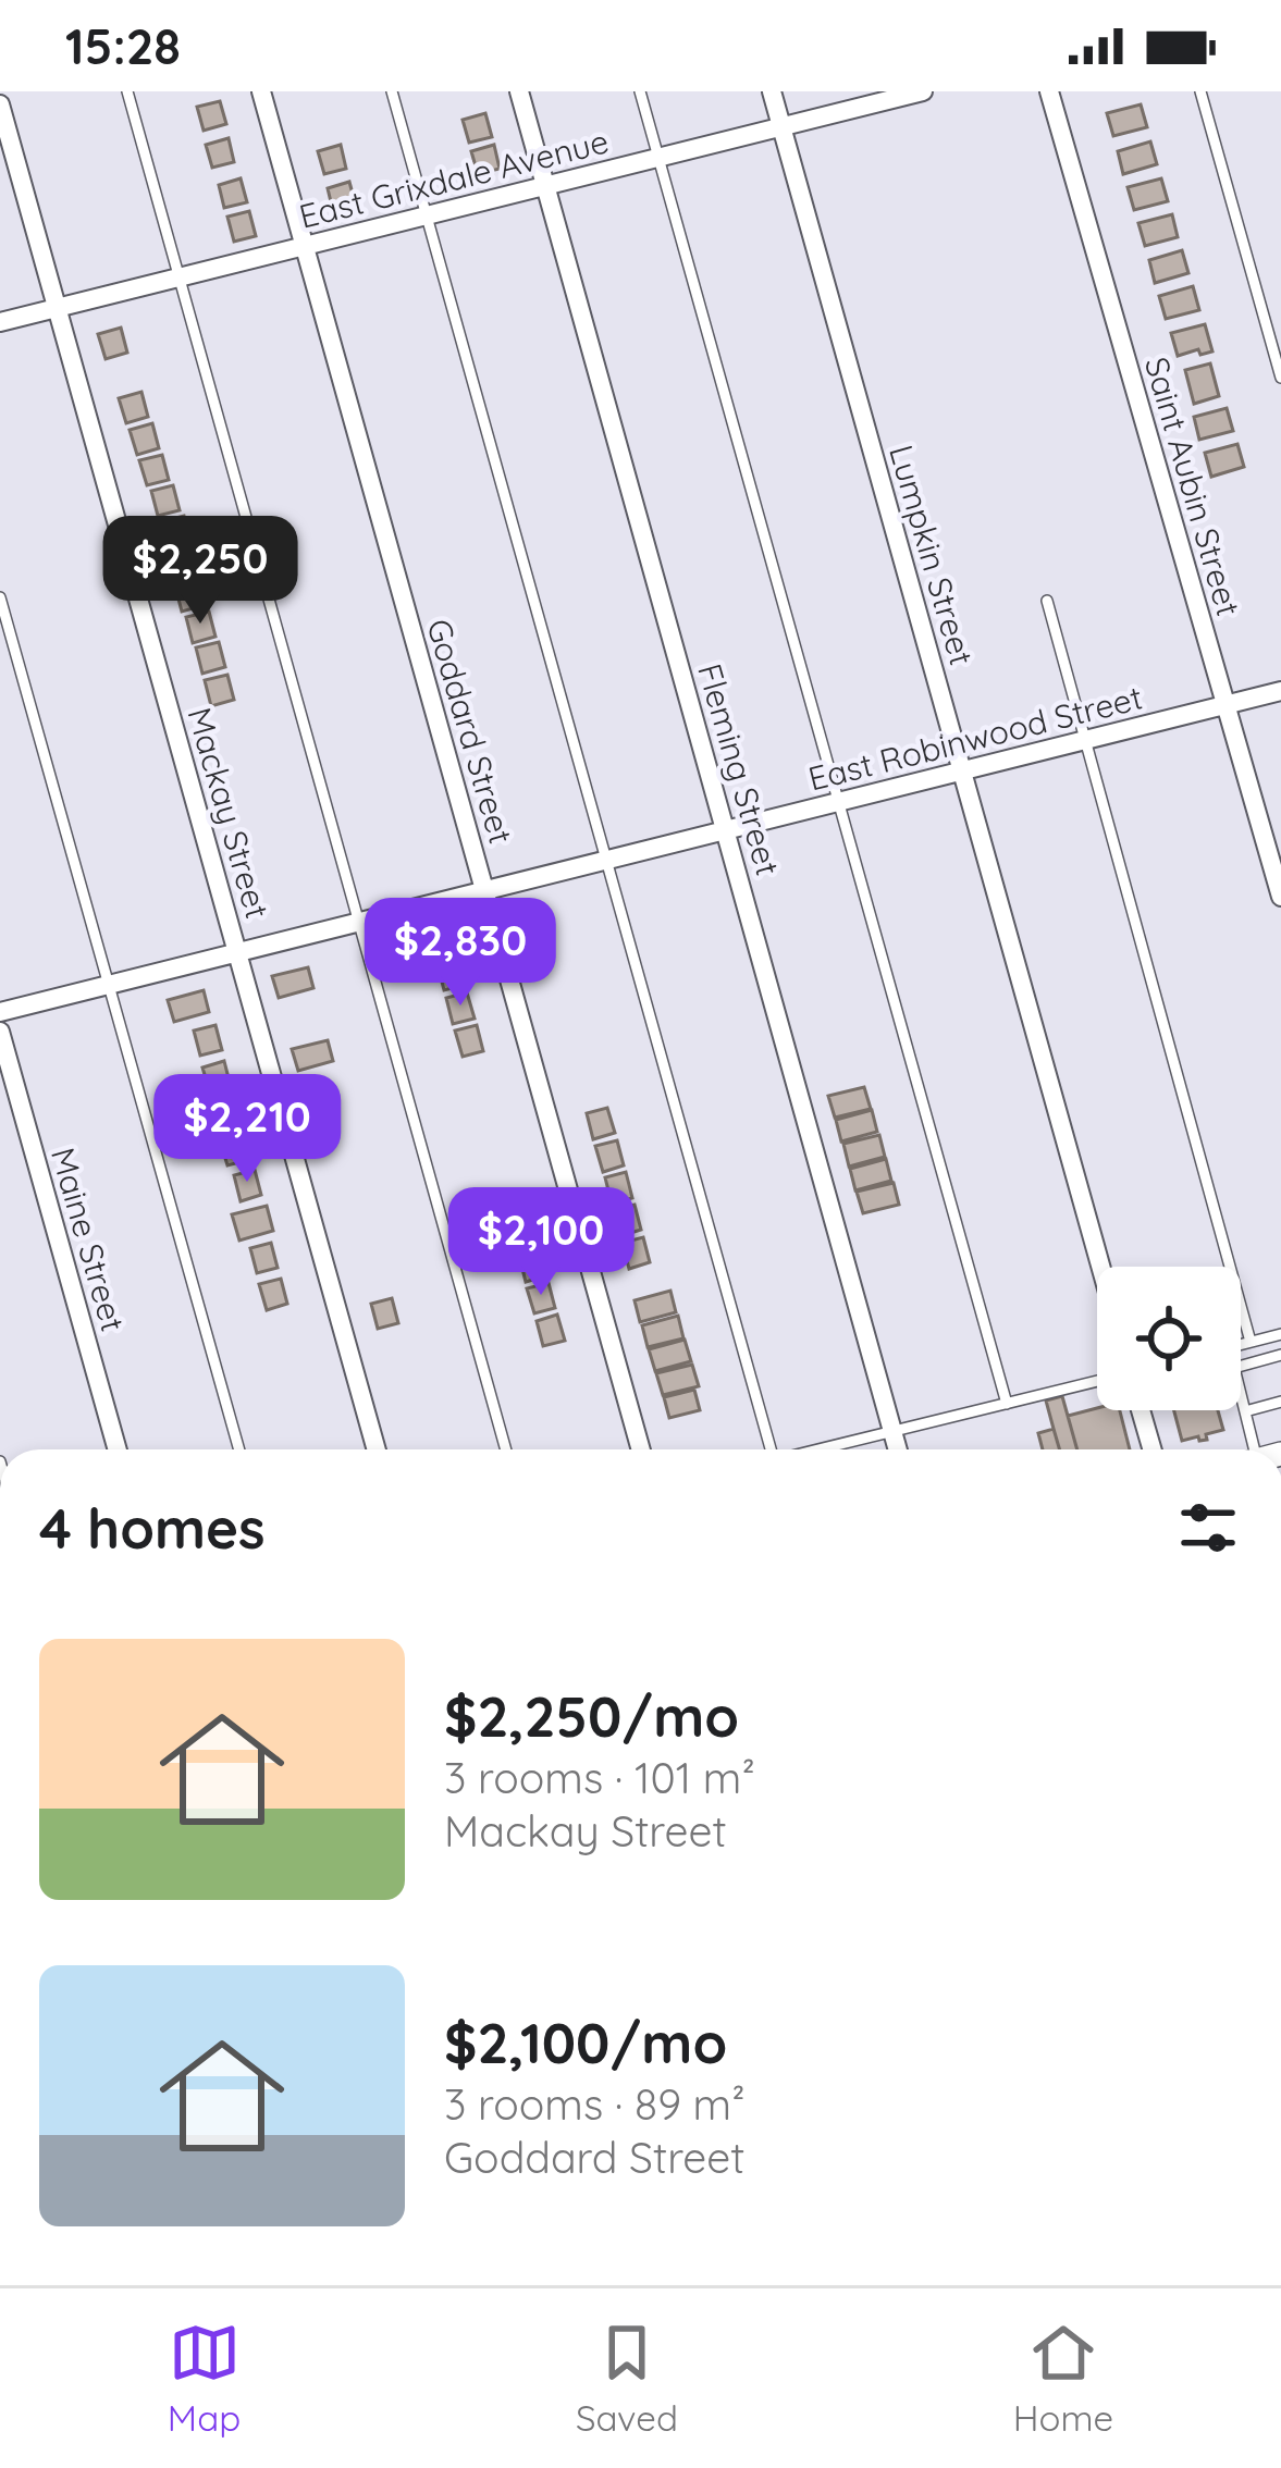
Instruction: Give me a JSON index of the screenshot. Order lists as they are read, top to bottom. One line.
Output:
{"streets":{"street":["East Grixdale Avenue","Saint Aubin Street","Lumpkin Street","Goddard Street","East Robinwood Street","Fleming Street","Mackay Street","Maine Street"]},"crossings":[["East Grixdale Avenue","Lumpkin Street"],["East Grixdale Avenue","Goddard Street"],["East Grixdale Avenue","Fleming Street"],["East Grixdale Avenue","Mackay Street"],["Saint Aubin Street","East Robinwood Street"],["Lumpkin Street","East Robinwood Street"],["Goddard Street","East Robinwood Street"],["East Robinwood Street","Fleming Street"],["East Robinwood Street","Mackay Street"]],"page":{"status":"15:28","price":["$2,250","$2,830","$2,210","$2,100"],"heading":"4 homes","list":[{"name":"$2,250/mo","note":"3 rooms · 101 m² · Mackay Street"},{"name":"$2,100/mo","note":"3 rooms · 89 m² · Goddard Street"}],"tabs":["Map","Saved","Home"]}}
